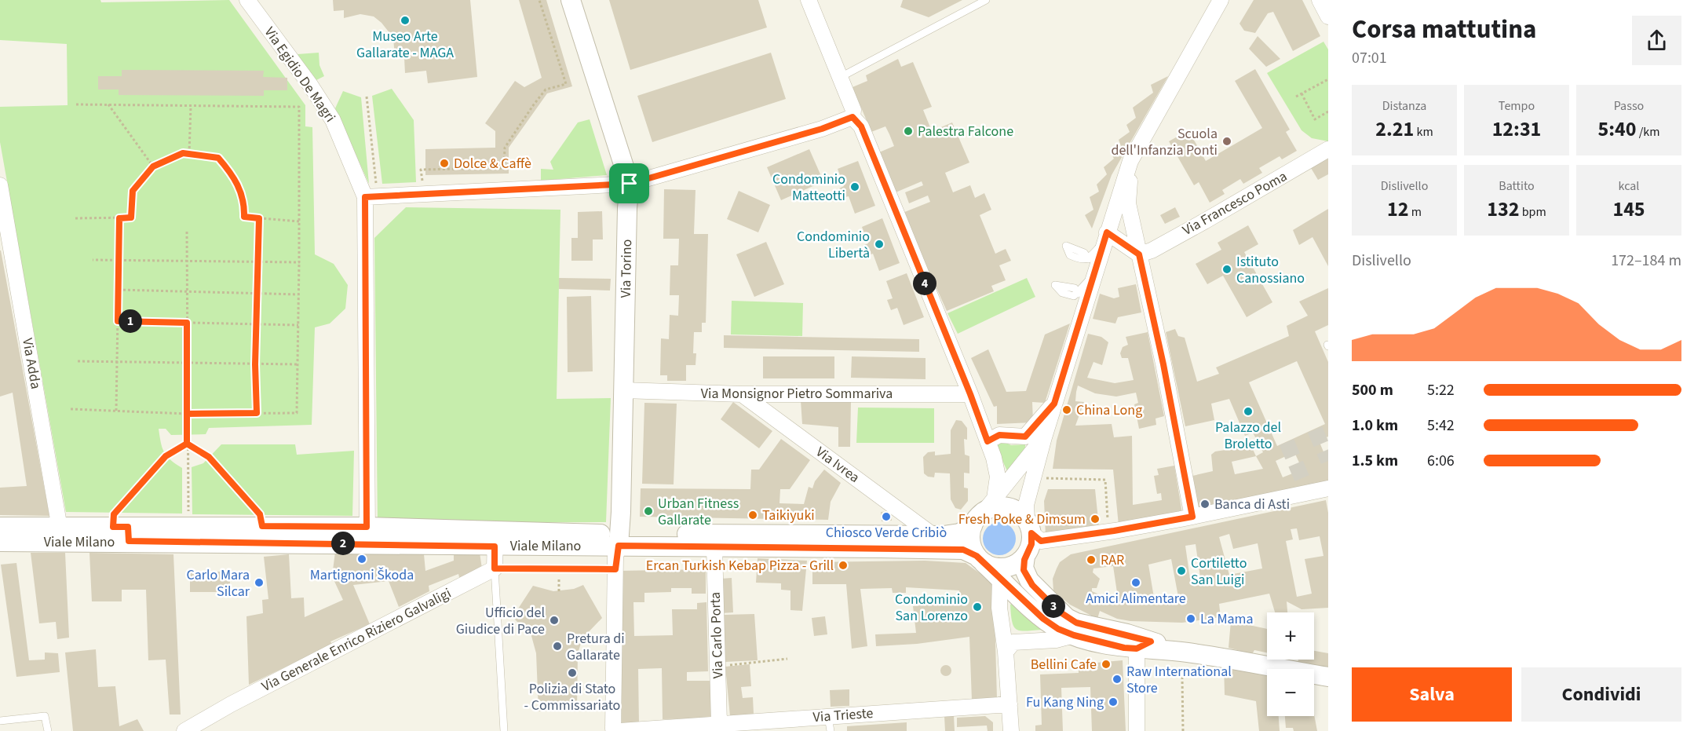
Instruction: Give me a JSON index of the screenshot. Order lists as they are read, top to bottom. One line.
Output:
{"streets":{"street":["Via Egidio De Magri","Via Francesco Poma","Via Torino","Via Adda","Via Monsignor Pietro Sommariva","Via Ivrea","Viale Milano","Via Carlo Porta","Via Generale Enrico Riziero Galvaligi","Via Trieste"]},"crossings":[["Via Egidio De Magri","Viale Milano"],["Via Torino","Via Monsignor Pietro Sommariva"],["Via Torino","Viale Milano"],["Via Adda","Viale Milano"],["Via Monsignor Pietro Sommariva","Via Ivrea"],["Via Ivrea","Viale Milano"],["Viale Milano","Via Carlo Porta"],["Via Carlo Porta","Via Trieste"]],"places":["Museo Arte Gallarate - MAGA","Palestra Falcone","Scuola dell'Infanzia Ponti","Dolce & Caffè","Condominio Matteotti","Condominio Libertà","Istituto Canossiano","China Long","Palazzo del Broletto","Banca di Asti","Urban Fitness Gallarate","Taikiyuki","Chiosco Verde Cribiò","Fresh Poke & Dimsum","Martignoni Škoda","RAR","Ercan Turkish Kebap Pizza - Grill","Cortiletto San Luigi","Carlo Mara Silcar","Amici Alimentare","Condominio San Lorenzo","La Mama","Ufficio del Giudice di Pace","Pretura di Gallarate","Bellini Cafe","Polizia di Stato - Commissariato","Raw International Store","Fu Kang Ning"],"page":{"heading":["Corsa mattutina","07:01"],"stats":[["Distanza","2.21 km"],["Tempo","12:31"],["Passo","5:40 /km"],["Dislivello","12 m"],["Battito","132 bpm"],["kcal","145"]],"chart":["Dislivello","172–184 m"],"pins":["4","1","2","3"],"list":[{"name":"500 m","note":"5:22"},{"name":"1.0 km","note":"5:42"},{"name":"1.5 km","note":"6:06"}],"map_buttons":["+","−"],"buttons":["Salva","Condividi"]}}
